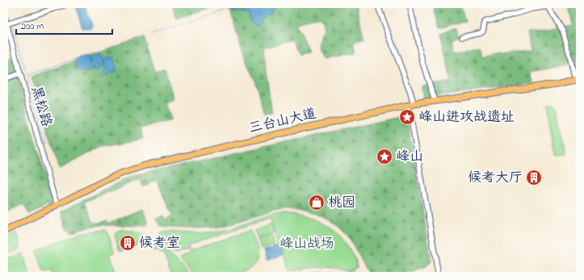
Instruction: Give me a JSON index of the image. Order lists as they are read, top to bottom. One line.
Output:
{"streets":{"main road":["三台山大道"],"street":["黑松路"]},"crossings":[["黑松路","三台山大道"]],"parks":["峰山战场"],"places":{"place":["峰山进攻战遗址","峰山"],"building":["候考大厅","候考室"],"shop":["桃园"]},"scale_bar":"200 m"}
